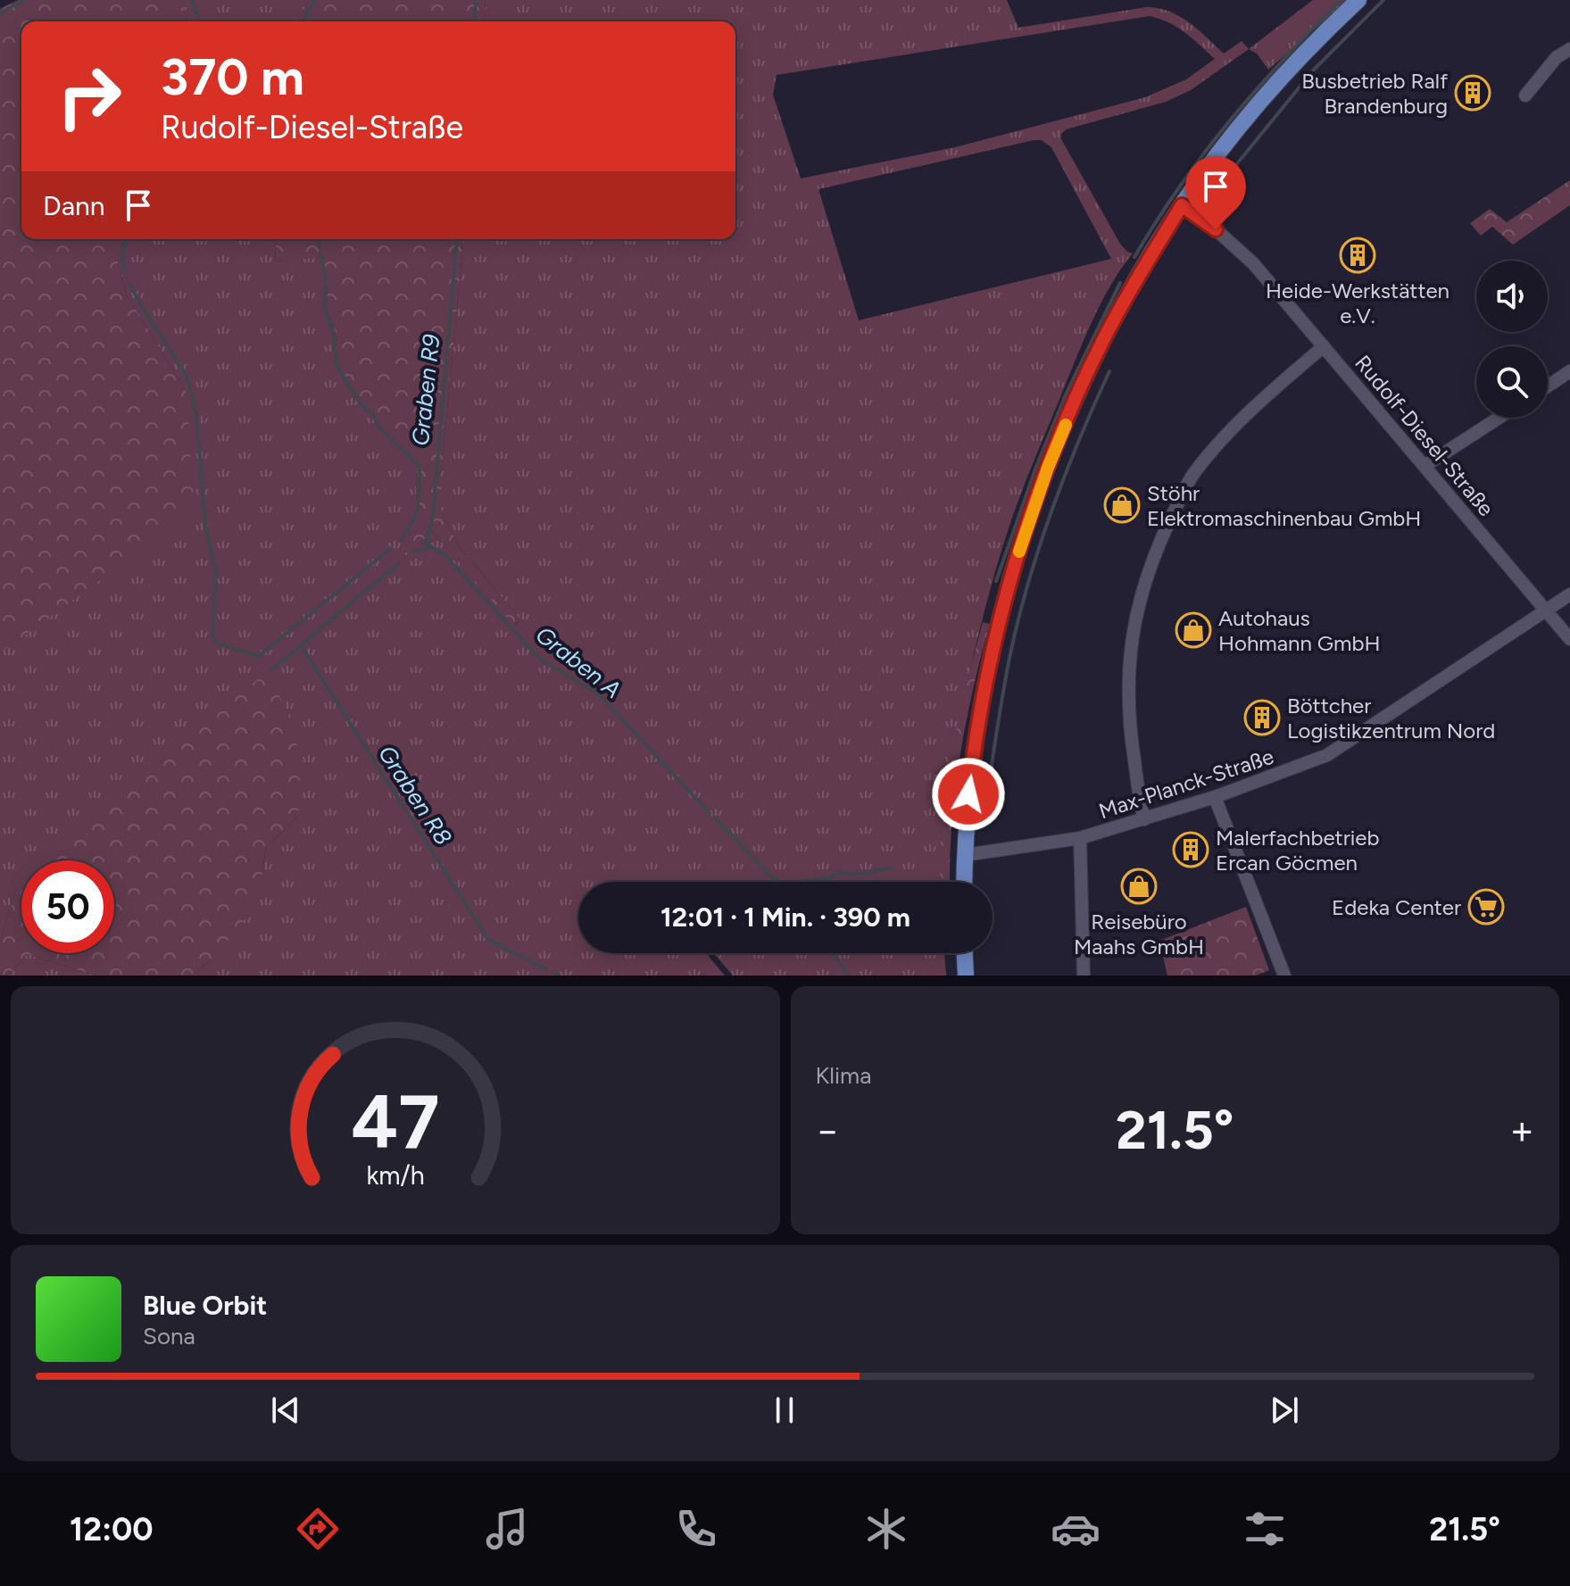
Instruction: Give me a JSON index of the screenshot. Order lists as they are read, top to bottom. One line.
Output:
{"streets":{"street":["Rudolf-Diesel-Straße","Max-Planck-Straße"]},"crossings":[["Rudolf-Diesel-Straße","Max-Planck-Straße"]],"water":["Graben R9","Graben A","Graben R8"],"places":{"building":["Busbetrieb Ralf Brandenburg","Heide-Werkstätten e.V.","Böttcher Logistikzentrum Nord","Malerfachbetrieb Ercan Göcmen"],"shop":["Stöhr Elektromaschinenbau GmbH","Autohaus Hohmann GmbH","Reisebüro Maahs GmbH"],"supermarket":["Edeka Center"]},"page":{"turn":["370 m","Rudolf-Diesel-Straße"],"then":"Dann","limit":"50","trip":"12:01 · 1 Min. · 390 m","tile":"Klima","heat":["−","21.5°","+"],"song":["Blue Orbit","Sona"],"tabs":["12:00","21.5°"],"gauge":["47","km/h"]}}
